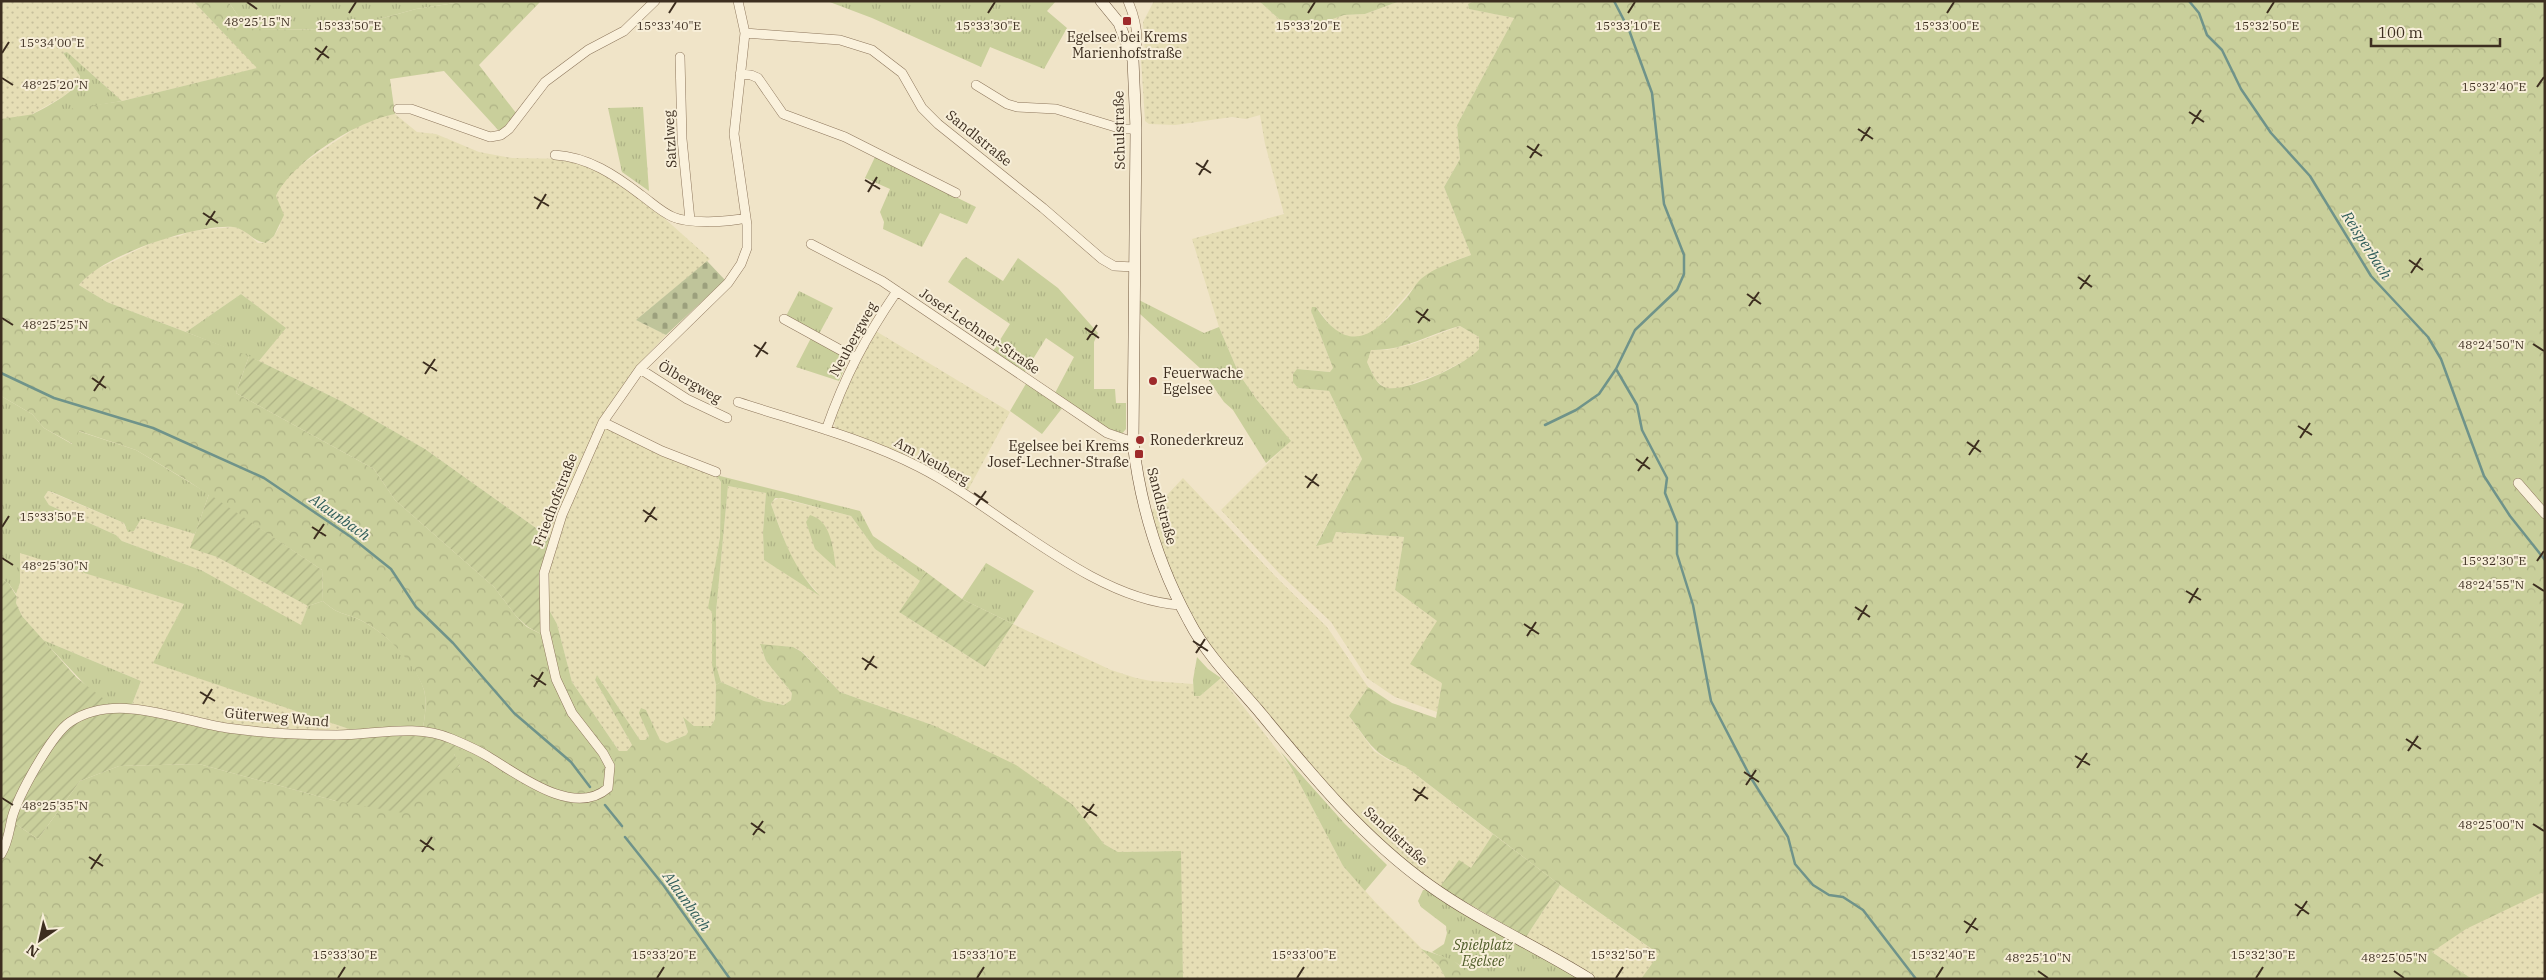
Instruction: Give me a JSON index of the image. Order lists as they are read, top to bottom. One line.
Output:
{"streets":{"street":["Schulstraße","Sandlstraße","Satzlweg","Josef-Lechner-Straße","Neubergweg","Ölbergweg","Am Neuberg","Friedhofstraße","Güterweg Wand"]},"crossings":[["Schulstraße","Sandlstraße"],["Sandlstraße","Josef-Lechner-Straße"],["Sandlstraße","Am Neuberg"],["Sandlstraße","Friedhofstraße"],["Josef-Lechner-Straße","Neubergweg"],["Neubergweg","Am Neuberg"],["Ölbergweg","Friedhofstraße"],["Friedhofstraße","Güterweg Wand"]],"water":["Reisperbach","Alaunbach"],"parks":["Spielplatz Egelsee"],"places":{"transit":["Egelsee bei Krems Marienhofstraße","Egelsee bei Krems Josef-Lechner-Straße"],"other":["Feuerwache Egelsee","Ronederkreuz"]},"scale_bar":"100 m","north":"bottom left","coordinates":["48°25'15\"N","15°33'50\"E","15°33'40\"E","15°33'30\"E","15°33'20\"E","15°33'10\"E","15°33'00\"E","15°32'50\"E","15°34'00\"E","48°25'20\"N","15°32'40\"E","48°25'25\"N","48°24'50\"N","15°32'30\"E","48°25'30\"N","48°24'55\"N","48°25'35\"N","48°25'00\"N","48°25'10\"N","48°25'05\"N"]}
